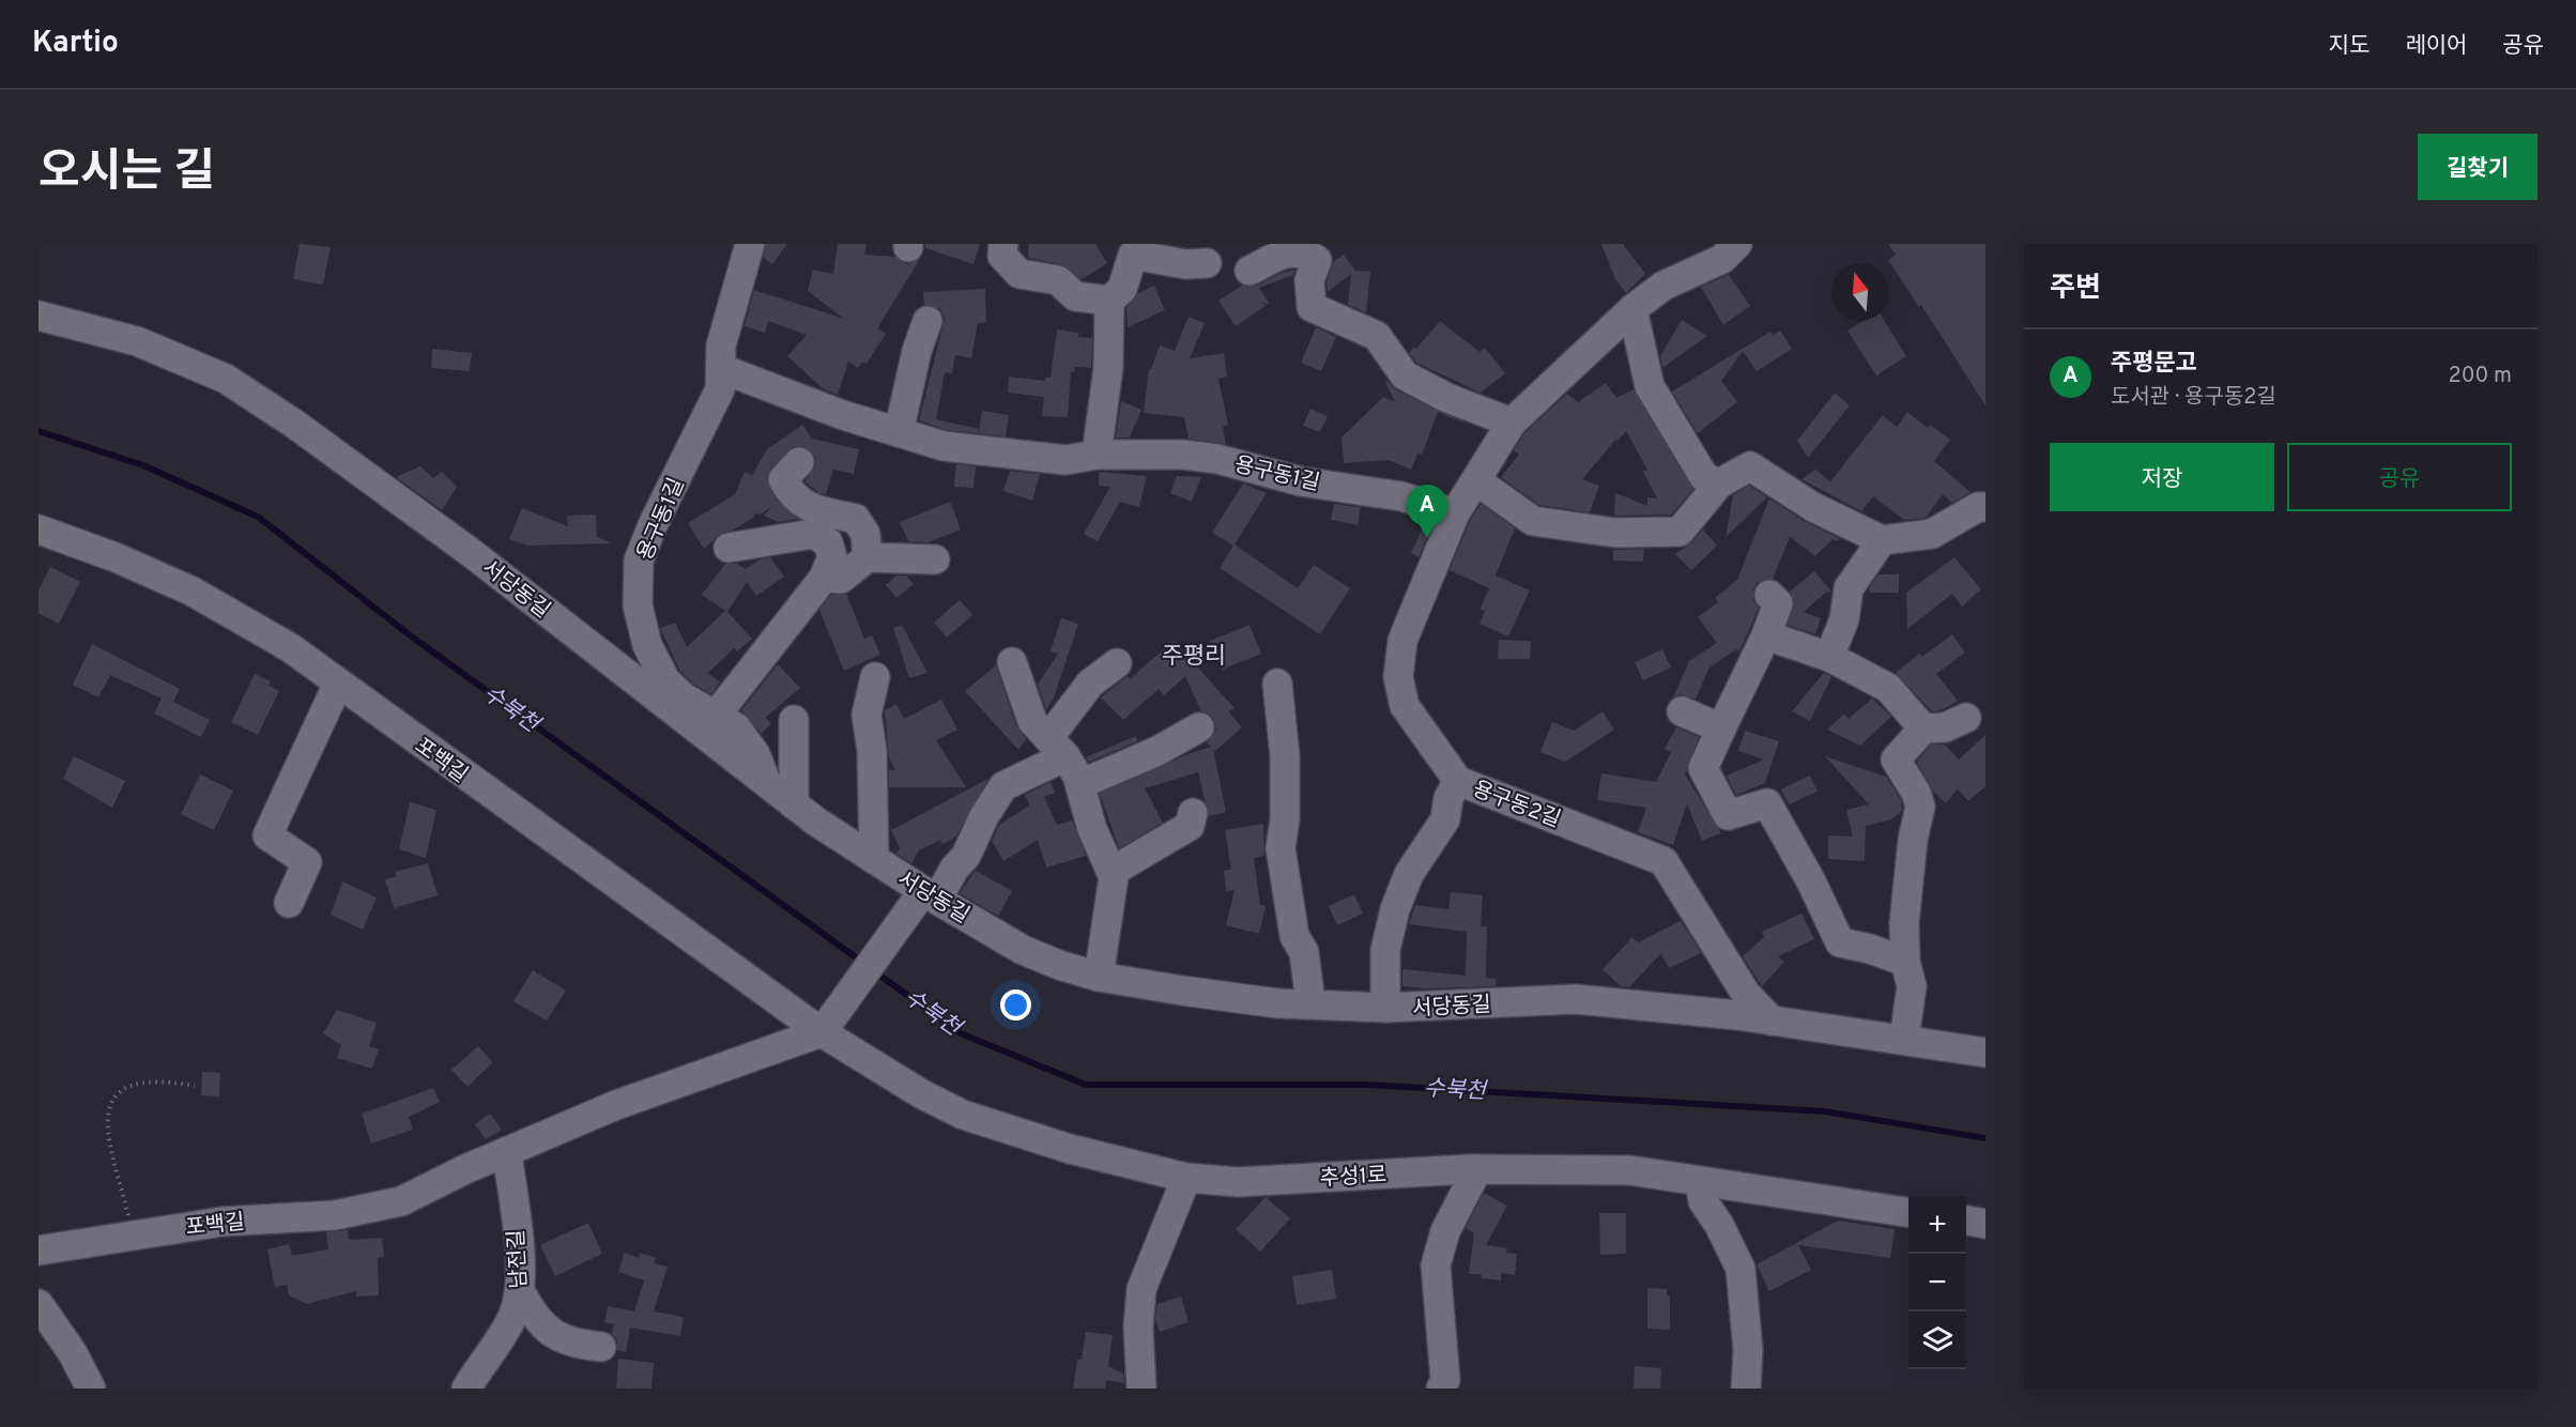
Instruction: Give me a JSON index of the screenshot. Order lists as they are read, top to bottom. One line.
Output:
{"streets":{"street":["용구동1길","서당동길","포백길","용구동2길","추성1로","남전길"]},"crossings":[["용구동1길","서당동길"],["용구동1길","용구동2길"],["서당동길","용구동2길"],["포백길","추성1로"],["포백길","남전길"]],"districts":["주평리"],"water":["수북천"],"north":"top","page":{"header":"Kartio","nav":["지도","레이어","공유"],"title":"오시는 길","buttons":["길찾기",["저장","공유"]],"heading":"주변","list":[{"mark":"A","name":"주평문고","note":"도서관 · 용구동2길","value":"200 m"}],"pins":"A","map_buttons":["+","−"]}}
